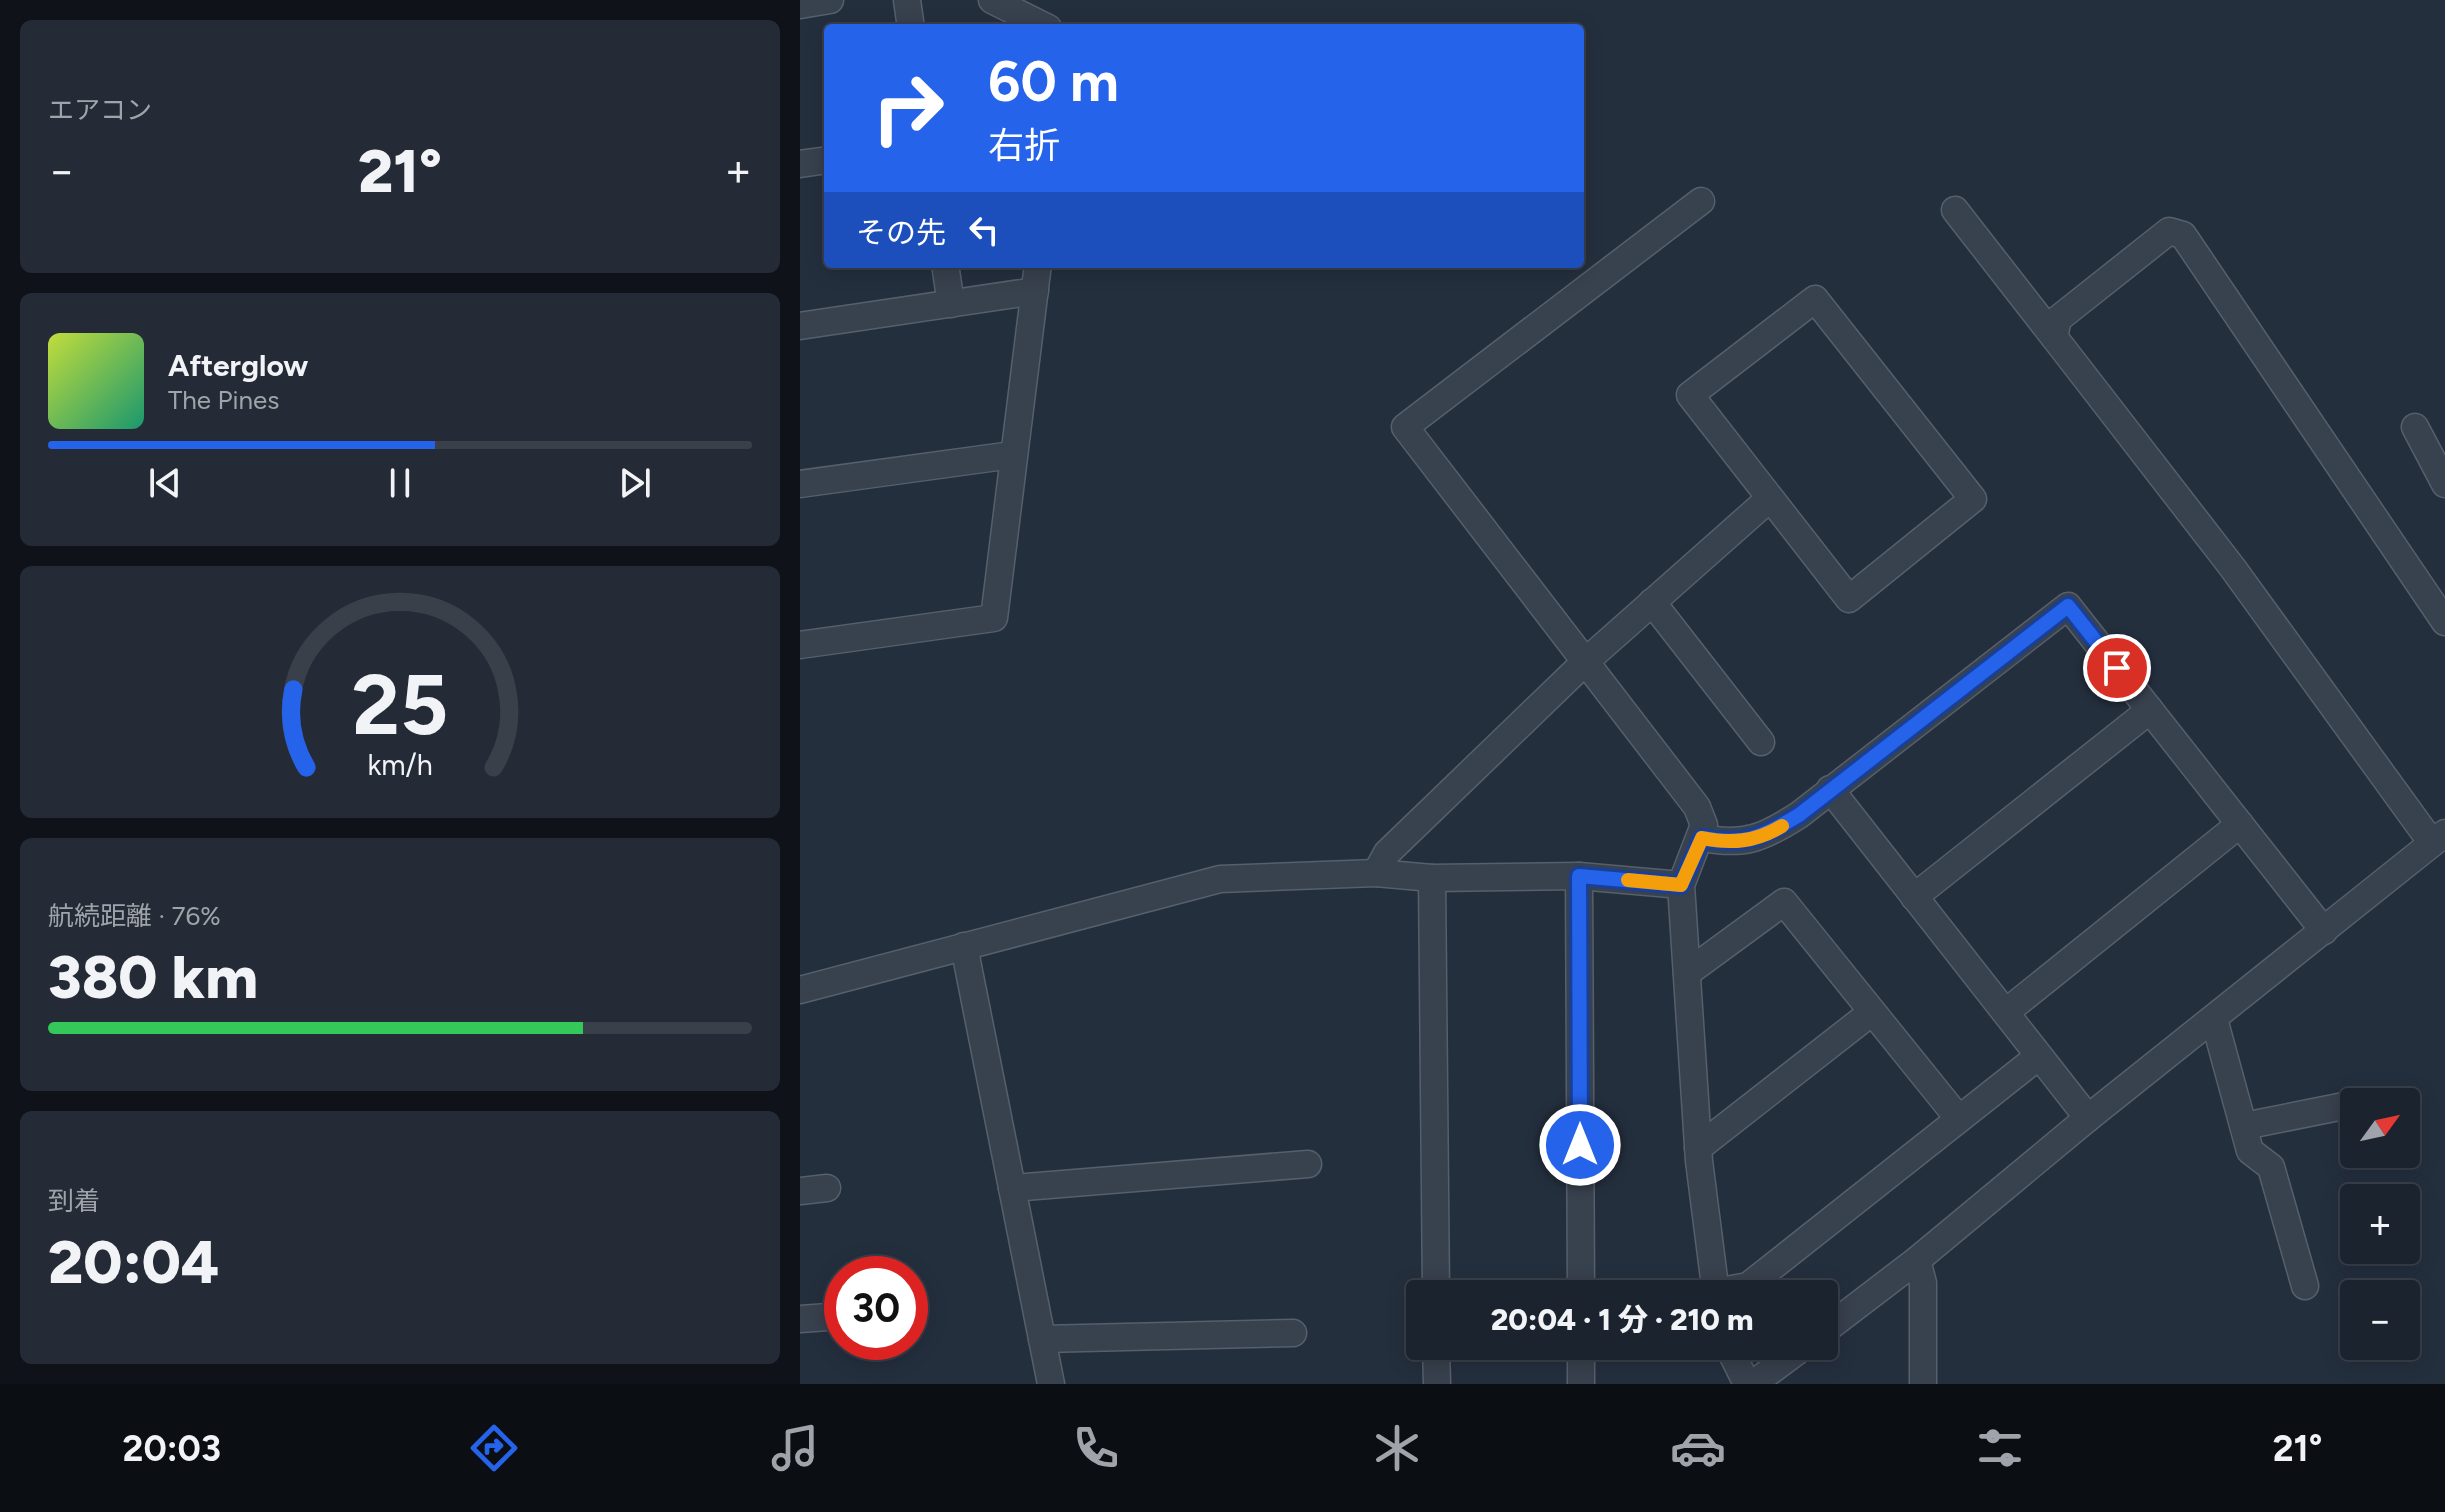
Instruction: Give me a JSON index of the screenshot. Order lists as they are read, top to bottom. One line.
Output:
{"north":"top right","page":{"tile":["エアコン",["航続距離 · 76%","380 km"],["到着","20:04"]],"turn":["60 m","右折"],"heat":["−","21°","+"],"then":"その先","song":["Afterglow","The Pines"],"map_buttons":["+","−"],"limit":"30","trip":"20:04 · 1 分 · 210 m","tabs":["20:03","21°"],"gauge":["25","km/h"]}}
